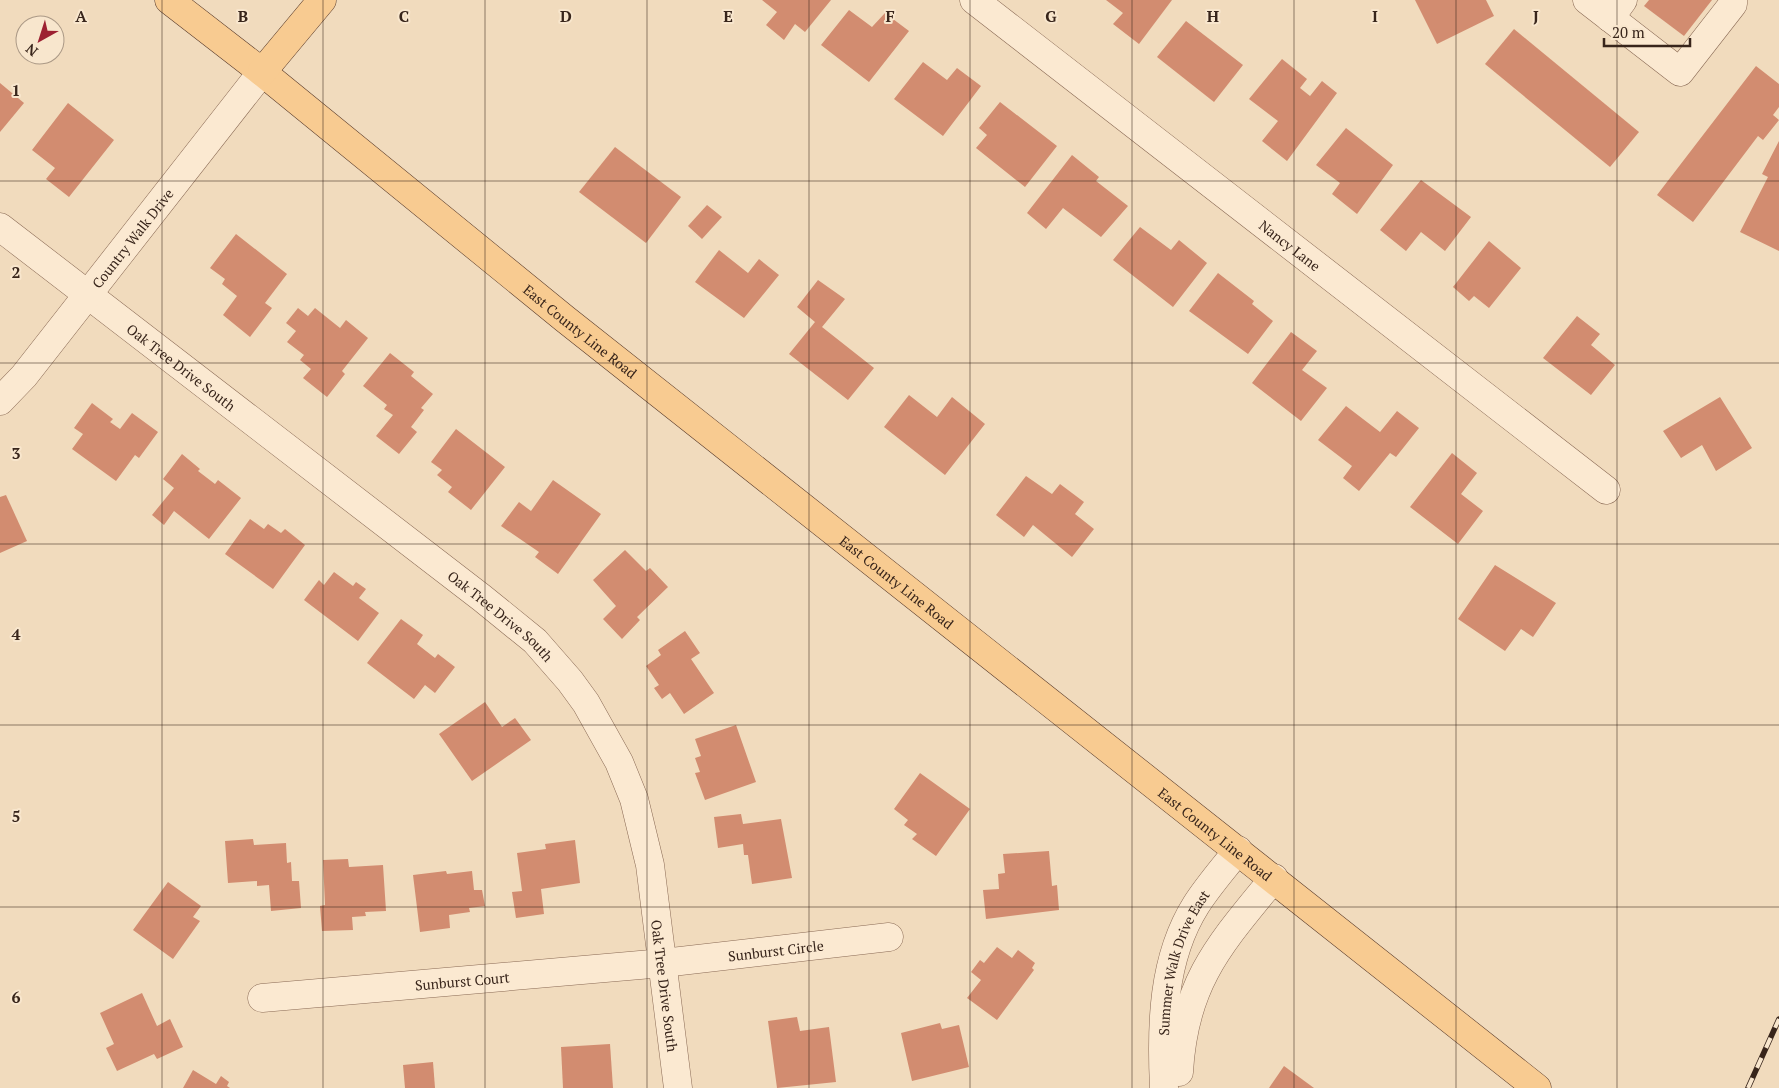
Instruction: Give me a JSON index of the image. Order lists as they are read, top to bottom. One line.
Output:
{"streets":{"main road":["East County Line Road"],"street":["Country Walk Drive","Nancy Lane","Oak Tree Drive South","Sunburst Circle","Summer Walk Drive East","Sunburst Court"]},"crossings":[["Country Walk Drive","East County Line Road"],["Country Walk Drive","Oak Tree Drive South"],["East County Line Road","Summer Walk Drive East"],["Oak Tree Drive South","Sunburst Circle"],["Oak Tree Drive South","Sunburst Court"],["Sunburst Circle","Sunburst Court"]],"scale_bar":"20 m","north":"bottom left","grid":{"columns":["A","B","C","D","E","F","G","H","I","J"],"rows":["1","2","3","4","5","6"]}}
